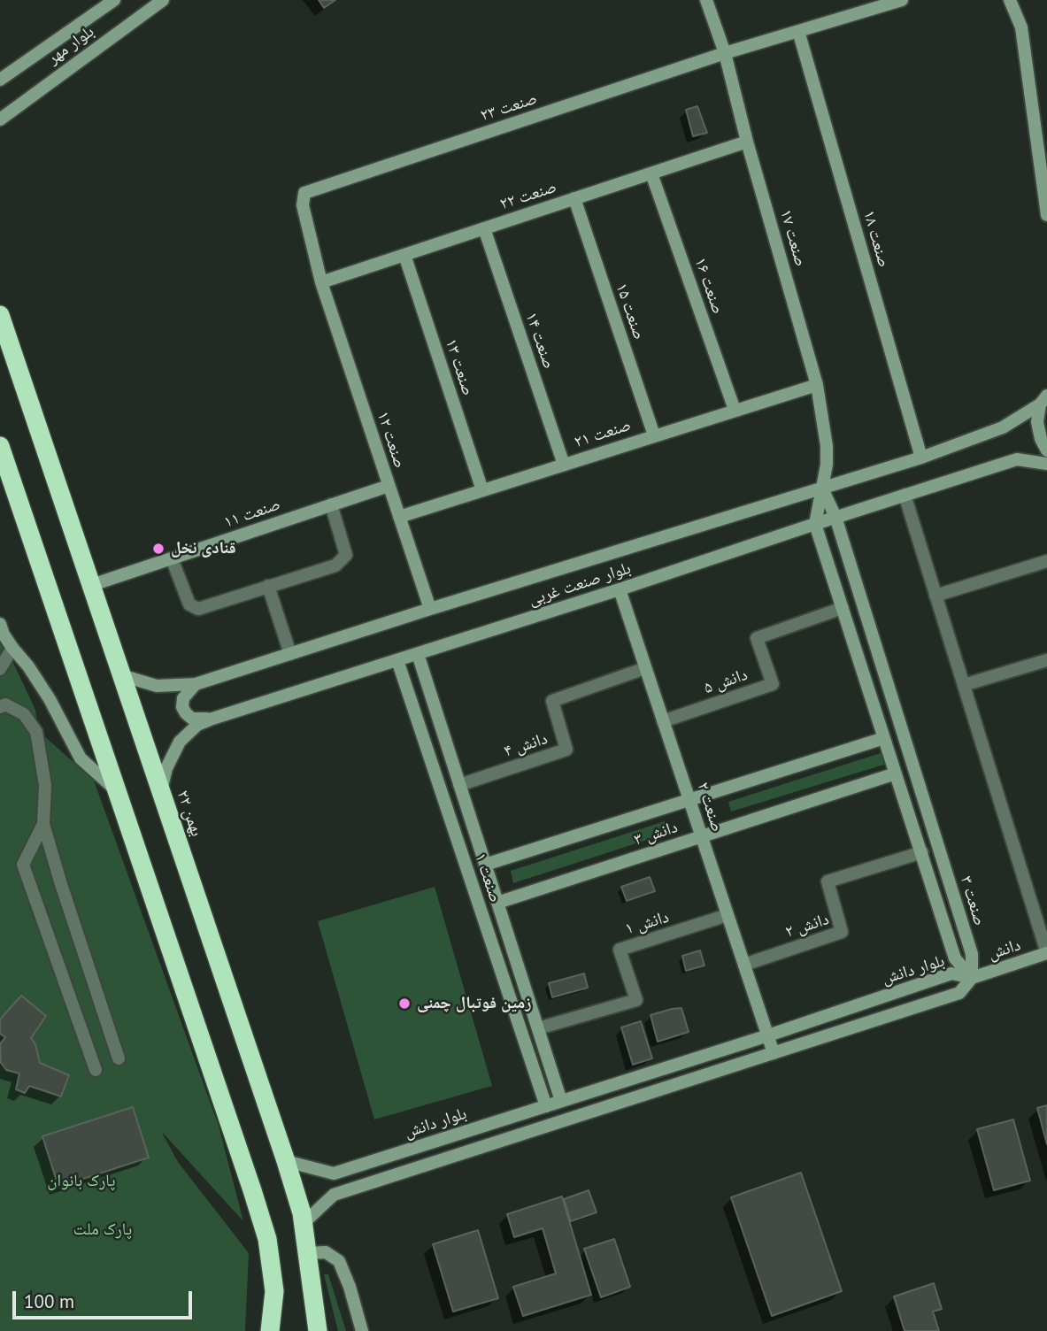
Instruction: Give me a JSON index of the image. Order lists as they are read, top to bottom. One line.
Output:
{"streets":{"highway":["۲۲ بهمن"],"street":["بلوار مهر","صنعت ۲۳","صنعت ۲۲","صنعت ۱۷","صنعت ۱۸","صنعت ۱۶","صنعت ۱۵","صنعت ۱۴","صنعت ۱۳","صنعت ۲۱","صنعت ۱۲","صنعت ۱۱","بلوار صنعت غربی","دانش ۵","دانش ۴","صنعت ۲","دانش ۳","صنعت ۱","صنعت ۳","دانش ۱","دانش ۲","دانش","بلوار دانش"]},"crossings":[["صنعت ۲۳","صنعت ۱۷"],["صنعت ۲۳","صنعت ۱۸"],["صنعت ۲۳","صنعت ۱۲"],["صنعت ۲۲","صنعت ۱۷"],["صنعت ۲۲","صنعت ۱۶"],["صنعت ۲۲","صنعت ۱۵"],["صنعت ۲۲","صنعت ۱۴"],["صنعت ۲۲","صنعت ۱۳"],["صنعت ۲۲","صنعت ۱۲"],["صنعت ۱۷","صنعت ۲۱"],["صنعت ۱۷","بلوار صنعت غربی"],["صنعت ۱۷","صنعت ۳"],["صنعت ۱۸","بلوار صنعت غربی"],["صنعت ۱۶","صنعت ۲۱"],["صنعت ۱۵","صنعت ۲۱"],["صنعت ۱۴","صنعت ۲۱"],["صنعت ۱۳","صنعت ۲۱"],["صنعت ۲۱","صنعت ۱۲"],["صنعت ۱۲","صنعت ۱۱"],["صنعت ۱۲","بلوار صنعت غربی"],["صنعت ۱۱","۲۲ بهمن"],["بلوار صنعت غربی","صنعت ۲"],["بلوار صنعت غربی","۲۲ بهمن"],["بلوار صنعت غربی","صنعت ۱"],["بلوار صنعت غربی","صنعت ۳"],["دانش ۵","صنعت ۲"],["دانش ۵","صنعت ۳"],["دانش ۴","صنعت ۲"],["دانش ۴","صنعت ۱"],["صنعت ۲","دانش ۳"],["صنعت ۲","دانش ۱"],["صنعت ۲","دانش ۲"],["صنعت ۲","بلوار دانش"],["۲۲ بهمن","بلوار دانش"],["دانش ۳","صنعت ۱"],["دانش ۳","صنعت ۳"],["صنعت ۱","دانش ۱"],["صنعت ۱","بلوار دانش"],["صنعت ۳","دانش ۲"],["صنعت ۳","دانش"],["صنعت ۳","بلوار دانش"],["دانش","بلوار دانش"]],"parks":["پارک بانوان","پارک ملت"],"places":["قنادی نخل","زمین فوتبال چمنی"],"scale_bar":"100 m"}
